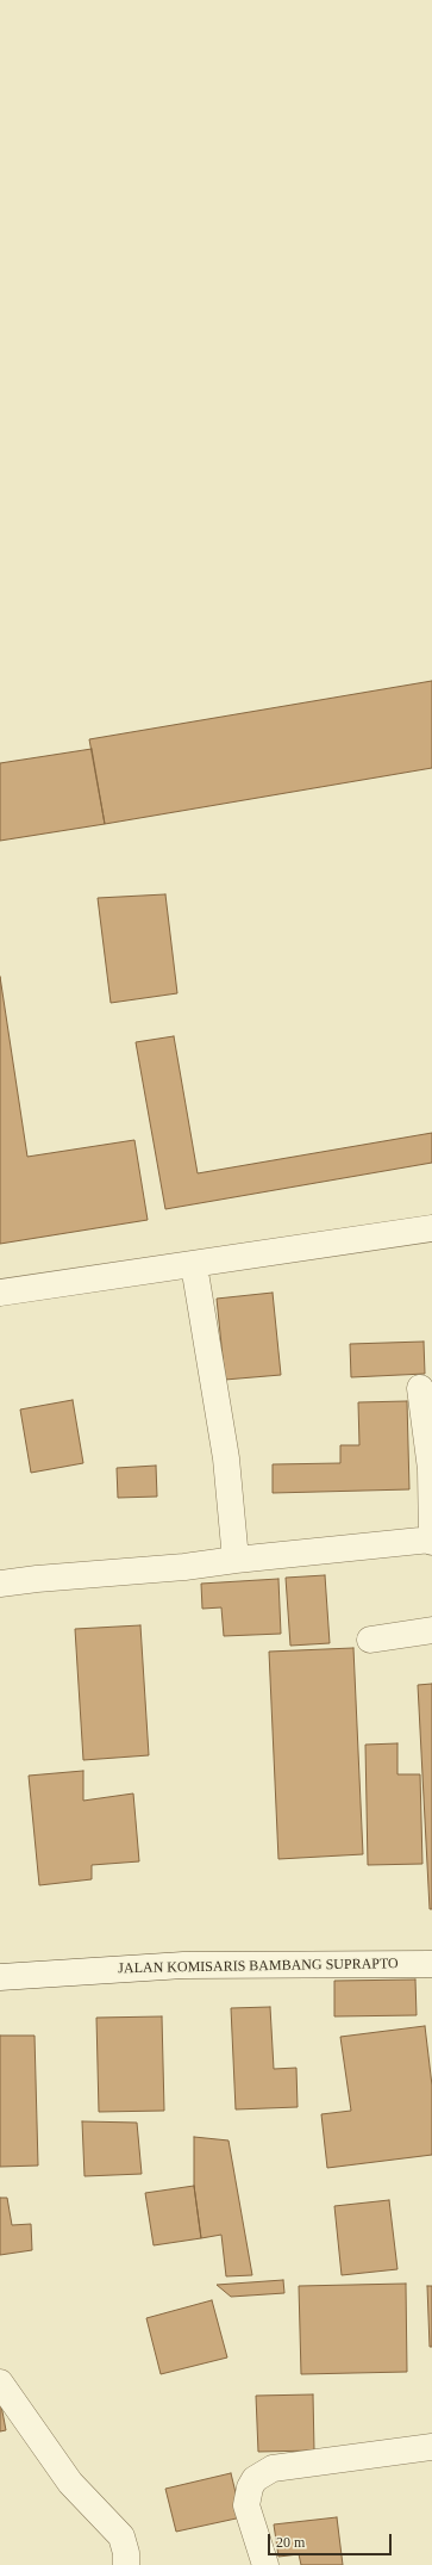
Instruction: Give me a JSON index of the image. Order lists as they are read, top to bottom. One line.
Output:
{"streets":{"street":["JALAN KOMISARIS BAMBANG SUPRAPTO"]},"scale_bar":"20 m"}
